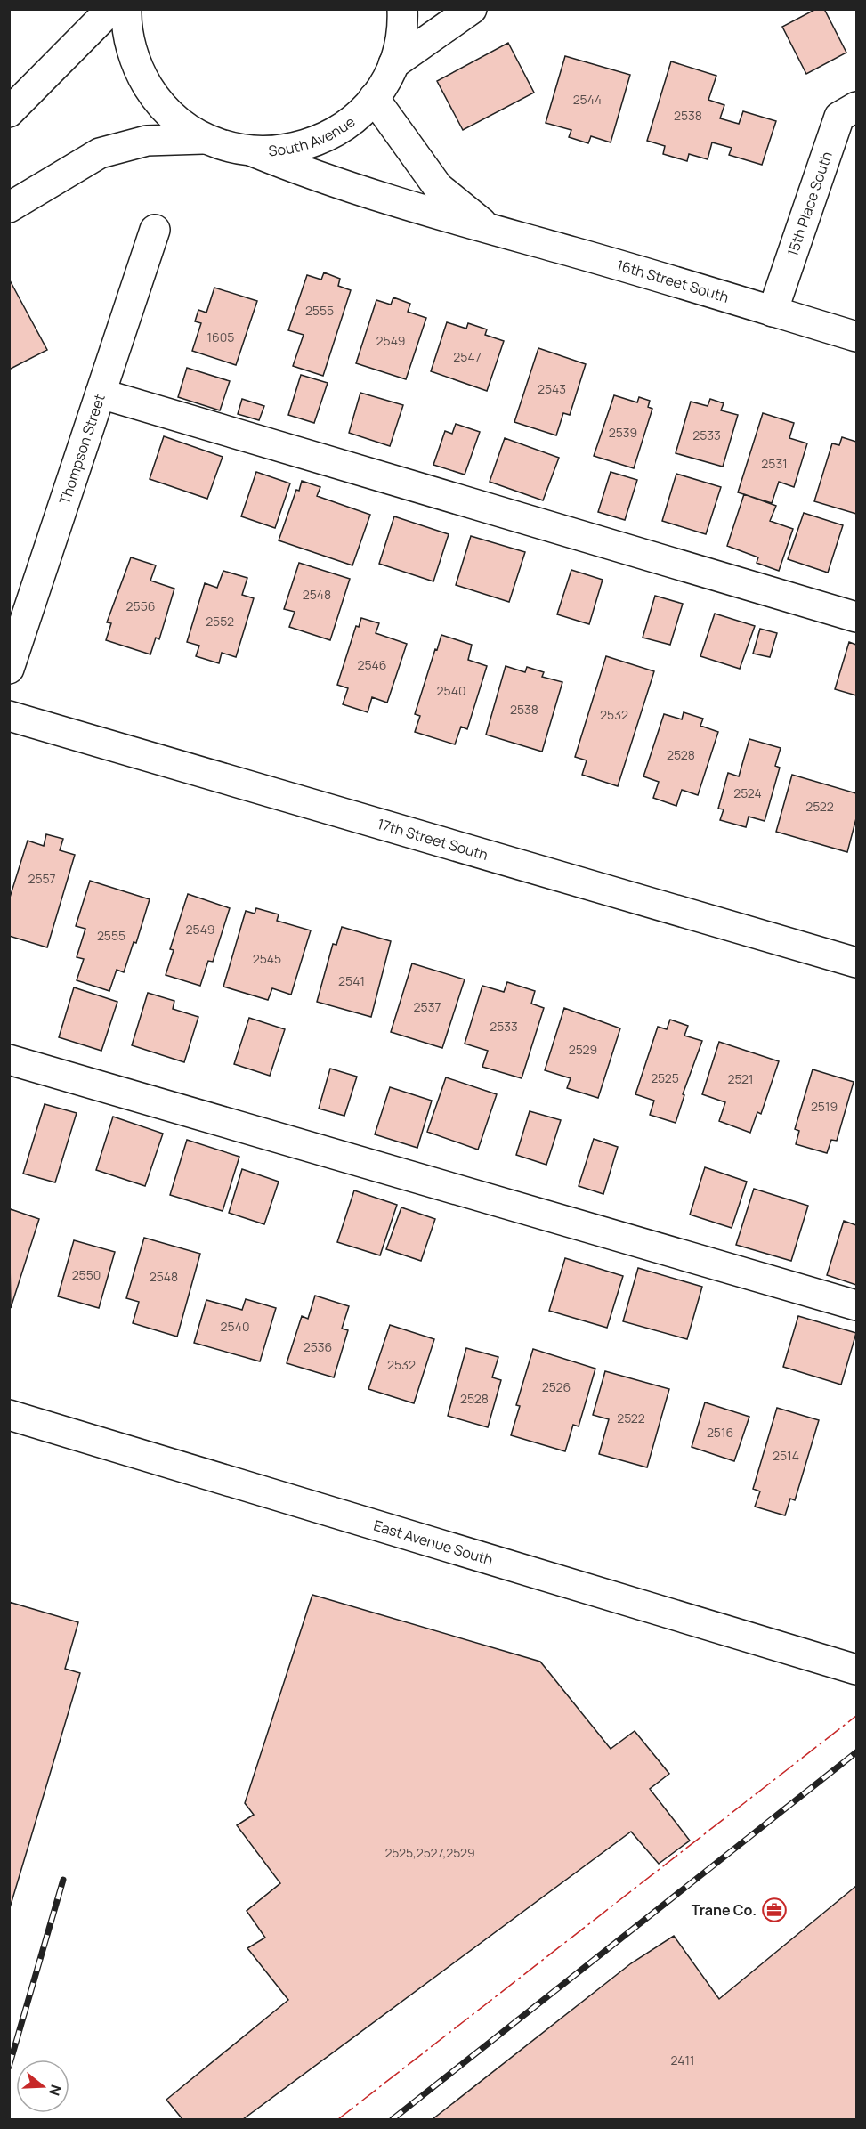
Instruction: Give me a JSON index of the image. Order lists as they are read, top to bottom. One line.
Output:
{"streets":{"main road":["South Avenue","15th Place South","16th Street South","Thompson Street","17th Street South","East Avenue South"]},"crossings":[["South Avenue","16th Street South"],["15th Place South","16th Street South"]],"places":{"office":["Trane Co."]},"house_numbers":["2544","2538","2555","1605","2549","2547","2543","2539","2533","2531","2548","2556","2552","2546","2540","2538","2532","2528","2524","2522","2557","2549","2555","2545","2541","2537","2533","2529","2525","2521","2519","2550","2548","2540","2536","2532","2526","2528","2522","2516","2514","2525,2527,2529","2411"],"north":"right"}
